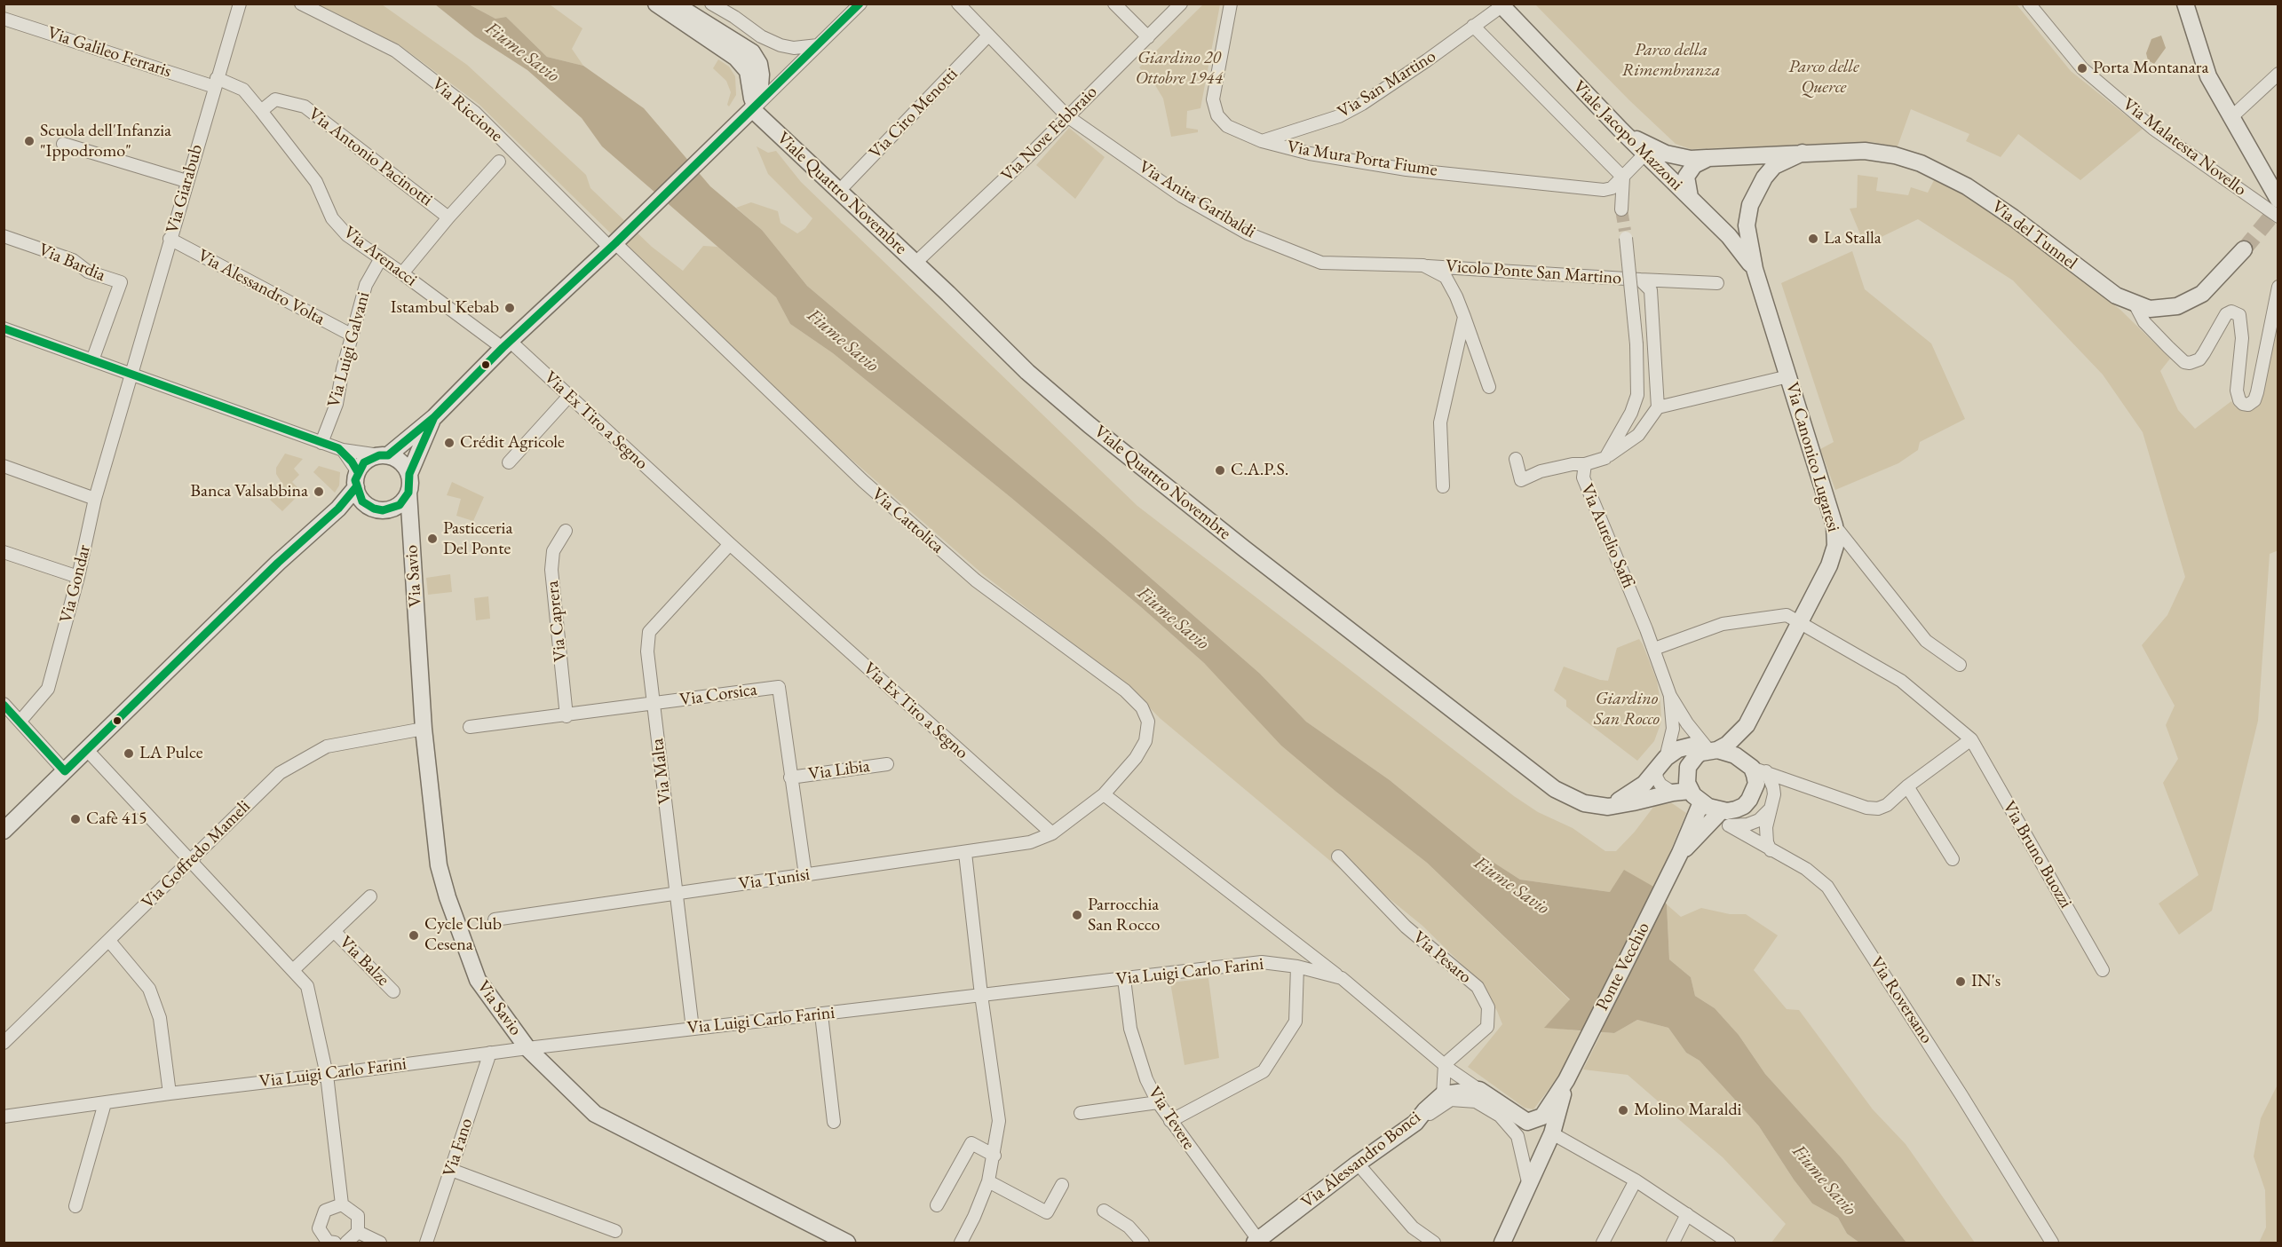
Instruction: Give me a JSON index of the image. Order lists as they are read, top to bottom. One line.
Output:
{"streets":{"street":["Via Galileo Ferraris","Via San Martino","Via Riccione","Via Ciro Menotti","Via Nove Febbraio","Viale Jacopo Mazzoni","Via Malatesta Novello","Via Antonio Pacinotti","Via Mura Porta Fiume","Via Giarabub","Viale Quattro Novembre","Via Anita Garibaldi","Via del Tunnel","Via Arenacci","Via Bardia","Vicolo Ponte San Martino","Via Alessandro Volta","Via Luigi Galvani","Via Ex Tiro a Segno","Via Canonico Lugaresi","Via Cattolica","Via Aurelio Saffi","Via Savio","Via Gondar","Via Caprera","Via Corsica","Via Libia","Via Malta","Via Goffredo Mameli","Via Bruno Buozzi","Via Tunisi","Via Pesaro","Via Balze","Ponte Vecchio","Via Luigi Carlo Farini","Via Roversano","Via Tevere","Via Fano","Via Alessandro Bonci"]},"crossings":[["Via Galileo Ferraris","Via Giarabub"],["Via Galileo Ferraris","Via Arenacci"],["Via San Martino","Viale Jacopo Mazzoni"],["Via San Martino","Via Mura Porta Fiume"],["Via Riccione","Via Cattolica"],["Via Ciro Menotti","Viale Quattro Novembre"],["Via Ciro Menotti","Via Anita Garibaldi"],["Via Nove Febbraio","Viale Quattro Novembre"],["Via Nove Febbraio","Via Anita Garibaldi"],["Viale Jacopo Mazzoni","Via Mura Porta Fiume"],["Viale Jacopo Mazzoni","Via del Tunnel"],["Viale Jacopo Mazzoni","Via Canonico Lugaresi"],["Via Antonio Pacinotti","Via Arenacci"],["Via Giarabub","Via Arenacci"],["Via Giarabub","Via Alessandro Volta"],["Via Giarabub","Via Gondar"],["Viale Quattro Novembre","Via Aurelio Saffi"],["Viale Quattro Novembre","Ponte Vecchio"],["Viale Quattro Novembre","Via Roversano"],["Via Anita Garibaldi","Vicolo Ponte San Martino"],["Via del Tunnel","Via Canonico Lugaresi"],["Via Arenacci","Via Luigi Galvani"],["Via Arenacci","Via Ex Tiro a Segno"],["Via Alessandro Volta","Via Luigi Galvani"],["Via Ex Tiro a Segno","Via Malta"],["Via Ex Tiro a Segno","Via Tunisi"],["Via Aurelio Saffi","Ponte Vecchio"],["Via Aurelio Saffi","Via Roversano"],["Via Savio","Via Goffredo Mameli"],["Via Savio","Via Luigi Carlo Farini"],["Via Caprera","Via Corsica"],["Via Corsica","Via Libia"],["Via Corsica","Via Malta"],["Via Corsica","Via Tunisi"],["Via Malta","Via Tunisi"],["Via Malta","Via Luigi Carlo Farini"],["Via Pesaro","Via Luigi Carlo Farini"],["Ponte Vecchio","Via Luigi Carlo Farini"],["Ponte Vecchio","Via Roversano"],["Via Luigi Carlo Farini","Via Tevere"],["Via Luigi Carlo Farini","Via Fano"],["Via Tevere","Via Alessandro Bonci"]],"water":["Fiume Savio"],"parks":["Parco della Rimembranza","Giardino 20 Ottobre 1944","Parco delle Querce","Giardino San Rocco"],"places":["Porta Montanara","Scuola dell'Infanzia \"Ippodromo\"","La Stalla","Istambul Kebab","Crédit Agricole","C.A.P.S.","Banca Valsabbina","Pasticceria Del Ponte","LA Pulce","Cafè 415","Parrocchia San Rocco","Cycle Club Cesena","IN's","Molino Maraldi"]}
